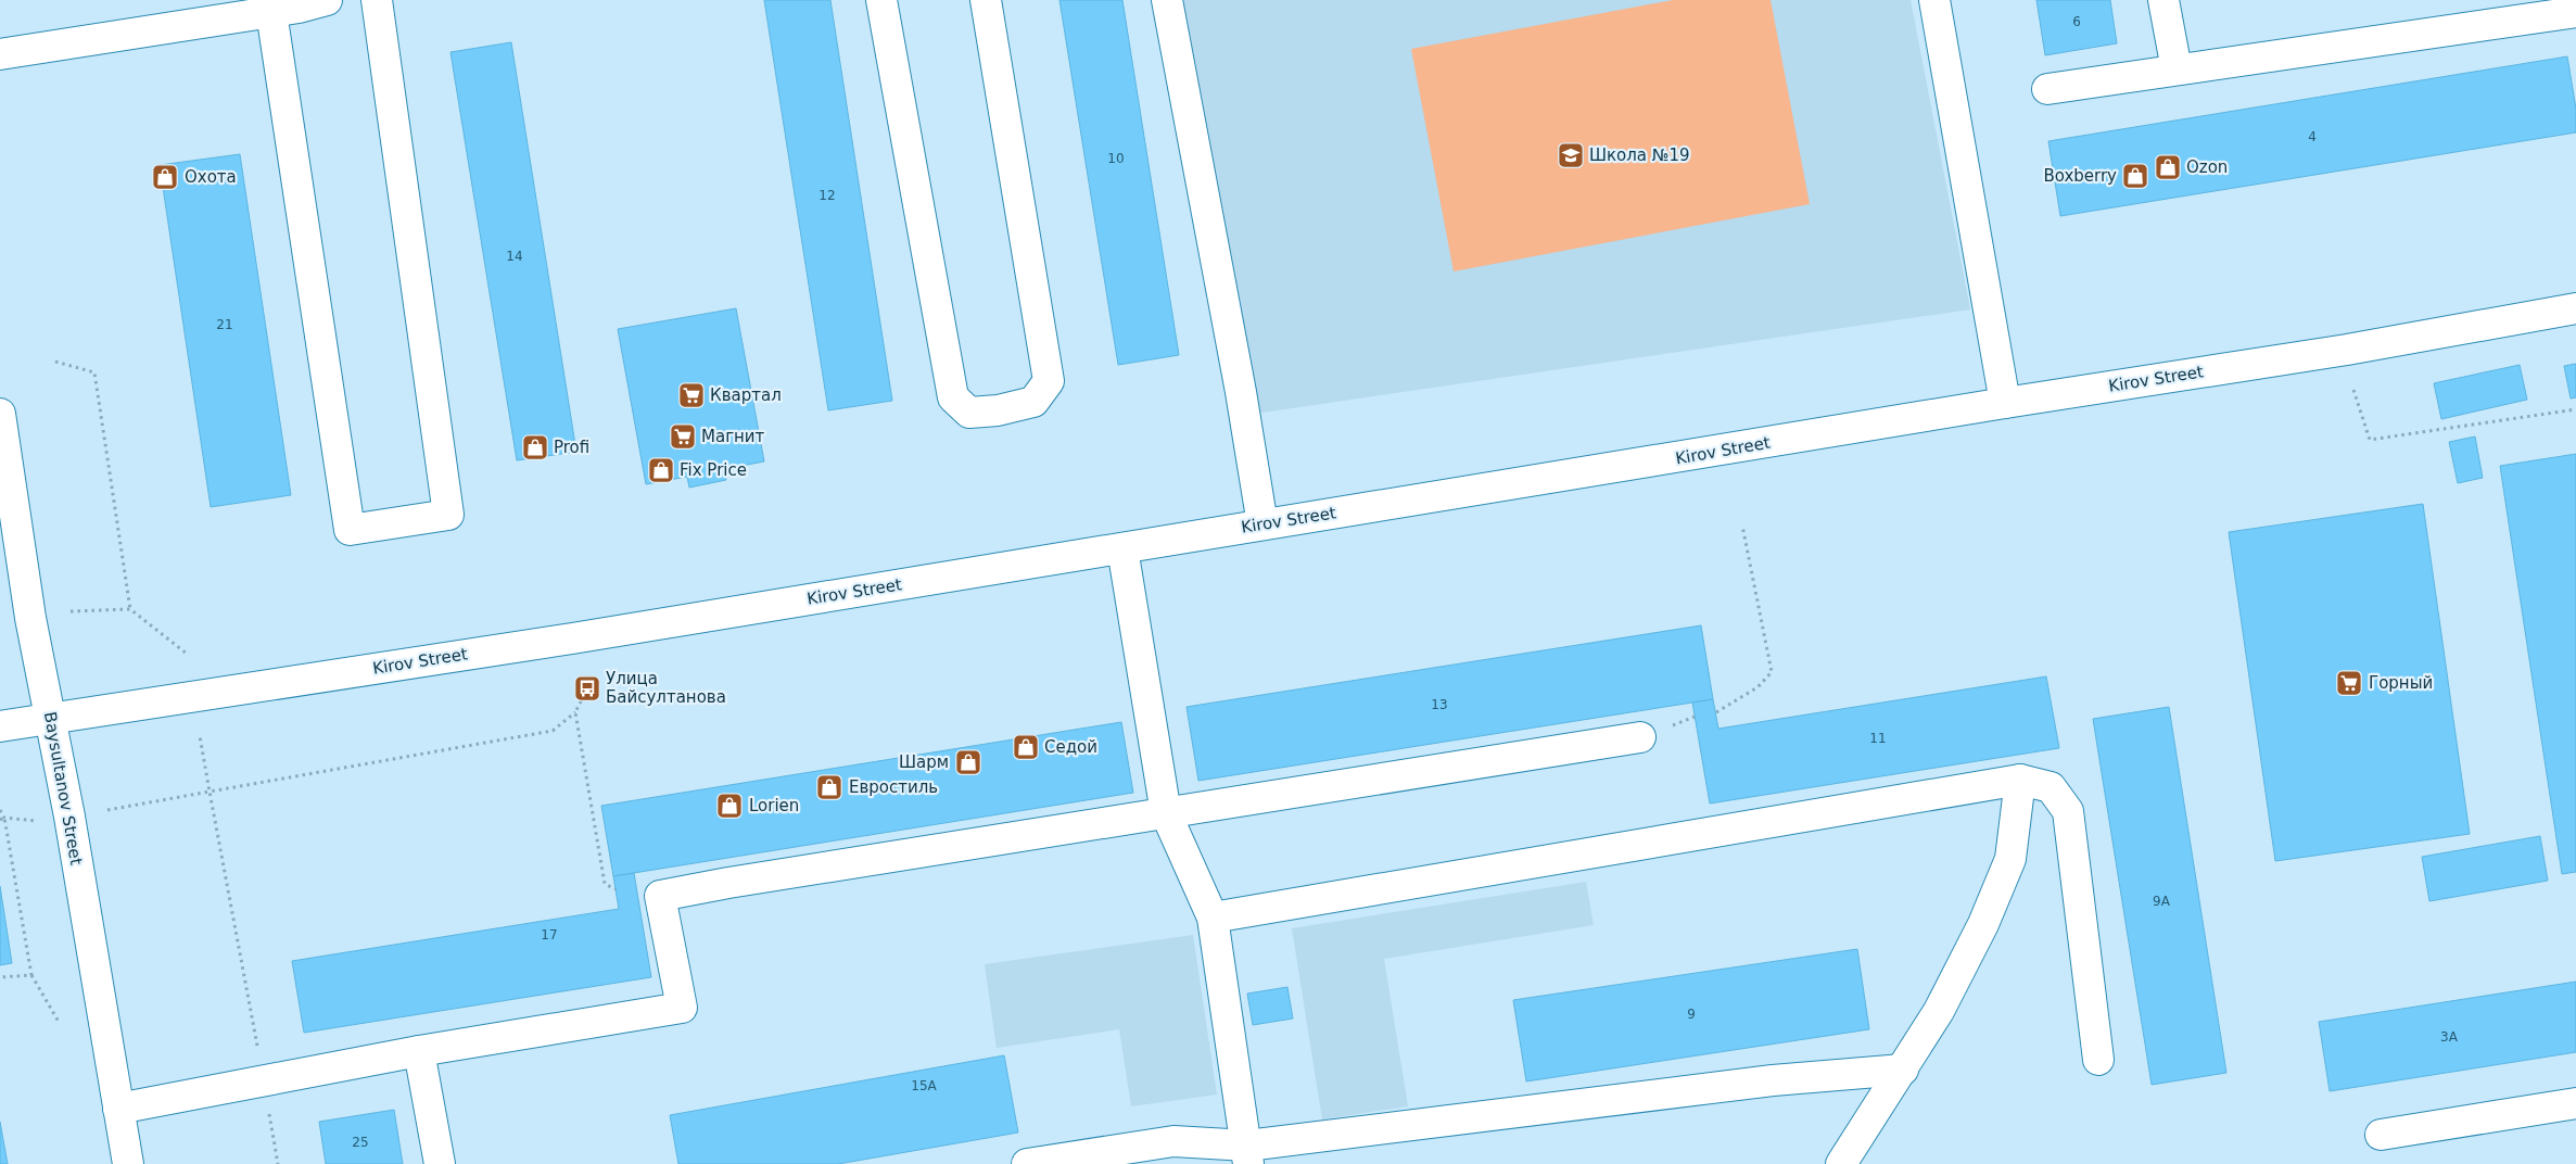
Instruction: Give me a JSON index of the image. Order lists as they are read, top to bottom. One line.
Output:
{"streets":{"main road":["Kirov Street","Baysultanov Street"]},"crossings":[["Kirov Street","Baysultanov Street"]],"places":{"school or university":["Школа №19"],"shop":["Ozon","Boxberry","Охота","Profi","Fix Price","Седой","Шарм","Евростиль","Lorien"],"supermarket":["Квартал","Магнит","Горный"],"bus stop":["Улица Байсултанова"]},"house_numbers":["6","4","10","12","14","21","13","11","9А","17","9","3А","15А","25"]}
